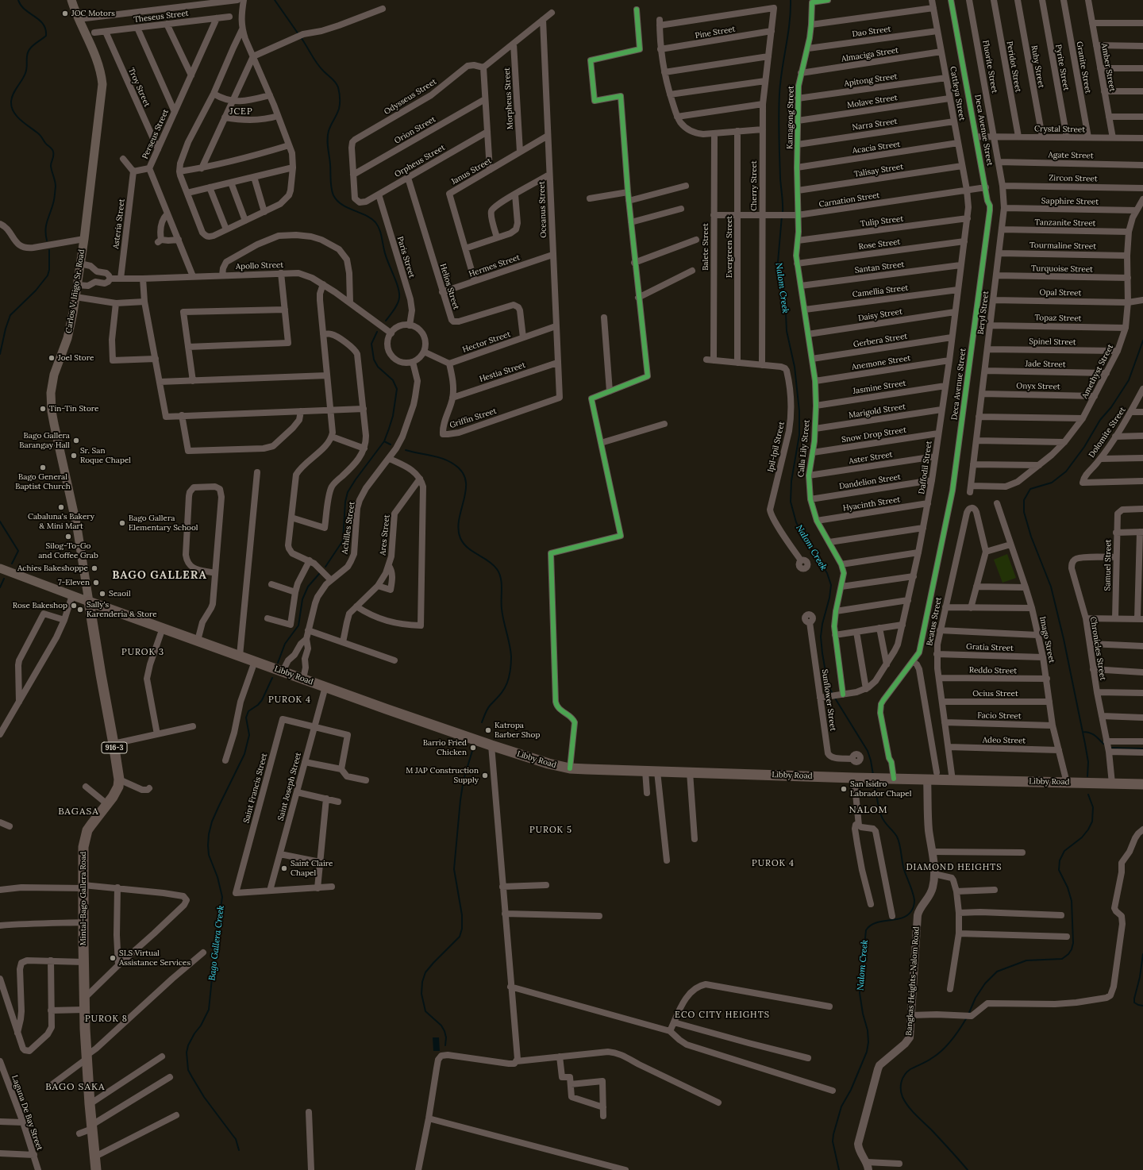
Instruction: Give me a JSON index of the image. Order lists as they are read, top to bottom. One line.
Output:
{"streets":{"main road":["Carlos V. Iñigo Sr. Road","Libby Road","916-3","Mintal-Bago Gallera Road"],"street":["Theseus Street","Dao Street","Pine Street","Almaciga Street","Fluorite Street","Peridot Street","Ruby Street","Pyrite Street","Granite Street","Amber Street","Apitong Street","Troy Street","Cattleya Street","Odysseus Street","Morpheus Street","Molave Street","Kamagong Street","Narra Street","Crystal Street","Orion Street","Deca Avenue Street","Perseus Street","Acacia Street","Agate Street","Orpheus Street","Talisay Street","Janus Street","Zircon Street","Cherry Street","Carnation Street","Sapphire Street","Oceanus Street","Tulip Street","Tanzanite Street","Asteria Street","Rose Street","Tourmaline Street","Balete Street","Evergreen Street","Paris Street","Apollo Street","Hermes Street","Santan Street","Turquoise Street","Helios Street","Camellia Street","Opal Street","Beryl Street","Daisy Street","Topaz Street","Gerbera Street","Hector Street","Spinel Street","Anemone Street","Jade Street","Amethyst Street","Hestia Street","Onyx Street","Jasmine Street","Marigold Street","Griffin Street","Dolomite Street","Snow Drop Street","Ipil-Ipil Street","Calla Lily Street","Aster Street","Daffodil Street","Dandelion Street","Hyacinth Street","Achilles Street","Ares Street","Samuel Street","Beatus Street","Imago Street","Gratia Street","Chronicles Street","Reddo Street","Ocius Street","Sunflower Street","Facio Street","Adeo Street","Saint Joseph Street","Saint Francis Street","Bangkas Heights-Nalom Road","Laguna De Bay Street"]},"crossings":[["Theseus Street","Troy Street"],["Theseus Street","Perseus Street"],["Dao Street","Cattleya Street"],["Dao Street","Kamagong Street"],["Pine Street","Cherry Street"],["Almaciga Street","Cattleya Street"],["Almaciga Street","Kamagong Street"],["Fluorite Street","Crystal Street"],["Fluorite Street","Beryl Street"],["Peridot Street","Crystal Street"],["Ruby Street","Crystal Street"],["Pyrite Street","Crystal Street"],["Granite Street","Crystal Street"],["Amber Street","Crystal Street"],["Apitong Street","Cattleya Street"],["Apitong Street","Kamagong Street"],["Troy Street","Perseus Street"],["Cattleya Street","Molave Street"],["Cattleya Street","Narra Street"],["Cattleya Street","Acacia Street"],["Cattleya Street","Talisay Street"],["Cattleya Street","Carnation Street"],["Cattleya Street","Daffodil Street"],["Odysseus Street","Orion Street"],["Odysseus Street","Orpheus Street"],["Morpheus Street","Janus Street"],["Molave Street","Kamagong Street"],["Kamagong Street","Narra Street"],["Kamagong Street","Acacia Street"],["Kamagong Street","Talisay Street"],["Kamagong Street","Carnation Street"],["Kamagong Street","Calla Lily Street"],["Crystal Street","Deca Avenue Street"],["Crystal Street","Beryl Street"],["Orion Street","Orpheus Street"],["Deca Avenue Street","Carnation Street"],["Deca Avenue Street","Libby Road"],["Perseus Street","Apollo Street"],["Agate Street","Beryl Street"],["Orpheus Street","Paris Street"],["Orpheus Street","Helios Street"],["Janus Street","Oceanus Street"],["Janus Street","Hermes Street"],["Zircon Street","Beryl Street"],["Cherry Street","Carnation Street"],["Cherry Street","Ipil-Ipil Street"],["Carnation Street","Balete Street"],["Carnation Street","Evergreen Street"],["Carnation Street","Calla Lily Street"],["Carnation Street","Daffodil Street"],["Sapphire Street","Beryl Street"],["Sapphire Street","Amethyst Street"],["Oceanus Street","Hermes Street"],["Oceanus Street","Hector Street"],["Oceanus Street","Hestia Street"],["Oceanus Street","Griffin Street"],["Tulip Street","Calla Lily Street"],["Tulip Street","Daffodil Street"],["Tanzanite Street","Beryl Street"],["Tanzanite Street","Amethyst Street"],["Asteria Street","Apollo Street"],["Rose Street","Calla Lily Street"],["Rose Street","Daffodil Street"],["Tourmaline Street","Beryl Street"],["Tourmaline Street","Amethyst Street"],["Balete Street","Ipil-Ipil Street"],["Evergreen Street","Ipil-Ipil Street"],["Paris Street","Apollo Street"],["Paris Street","Achilles Street"],["Apollo Street","Carlos V. Iñigo Sr. Road"],["Apollo Street","Achilles Street"],["Hermes Street","Helios Street"],["Santan Street","Calla Lily Street"],["Santan Street","Daffodil Street"],["Turquoise Street","Beryl Street"],["Turquoise Street","Amethyst Street"],["Helios Street","Hector Street"],["Carlos V. Iñigo Sr. Road","Libby Road"],["Carlos V. Iñigo Sr. Road","Mintal-Bago Gallera Road"],["Camellia Street","Calla Lily Street"],["Camellia Street","Daffodil Street"],["Opal Street","Beryl Street"],["Opal Street","Amethyst Street"],["Beryl Street","Topaz Street"],["Beryl Street","Spinel Street"],["Beryl Street","Jade Street"],["Beryl Street","Amethyst Street"],["Beryl Street","Onyx Street"],["Daisy Street","Calla Lily Street"],["Daisy Street","Daffodil Street"],["Topaz Street","Amethyst Street"],["Gerbera Street","Calla Lily Street"],["Gerbera Street","Daffodil Street"],["Hector Street","Griffin Street"],["Spinel Street","Amethyst Street"],["Anemone Street","Calla Lily Street"],["Anemone Street","Daffodil Street"],["Jade Street","Amethyst Street"],["Amethyst Street","Onyx Street"],["Hestia Street","Griffin Street"],["Jasmine Street","Calla Lily Street"],["Jasmine Street","Daffodil Street"],["Marigold Street","Calla Lily Street"],["Marigold Street","Daffodil Street"],["Snow Drop Street","Calla Lily Street"],["Snow Drop Street","Daffodil Street"],["Calla Lily Street","Aster Street"],["Calla Lily Street","Daffodil Street"],["Calla Lily Street","Dandelion Street"],["Calla Lily Street","Hyacinth Street"],["Aster Street","Daffodil Street"],["Daffodil Street","Dandelion Street"],["Daffodil Street","Hyacinth Street"],["Daffodil Street","Sunflower Street"],["Achilles Street","Libby Road"],["Samuel Street","Chronicles Street"],["Beatus Street","Gratia Street"],["Beatus Street","Reddo Street"],["Beatus Street","Libby Road"],["Beatus Street","Ocius Street"],["Beatus Street","Facio Street"],["Beatus Street","Adeo Street"],["Imago Street","Gratia Street"],["Imago Street","Reddo Street"],["Imago Street","Libby Road"],["Imago Street","Ocius Street"],["Imago Street","Facio Street"],["Imago Street","Adeo Street"],["Chronicles Street","Libby Road"],["Libby Road","Saint Joseph Street"],["Libby Road","Mintal-Bago Gallera Road"],["Libby Road","Bangkas Heights-Nalom Road"],["Saint Joseph Street","Saint Francis Street"]],"districts":["JCEP","BAGO GALLERA","PUROK 3","PUROK 4","NALOM","BAGASA","PUROK 5","PUROK 4","DIAMOND HEIGHTS","ECO CITY HEIGHTS","PUROK 8","BAGO SAKA"],"water":["Nalom Creek","Bago Gallera Creek"],"places":["JOC Motors","Joel Store","Tin-Tin Store","Bago Gallera Barangay Hall","Sr. San Roque Chapel","Bago General Baptist Church","Cabaluna's Bakery & Mini Mart","Bago Gallera Elementary School","Silog-To-Go and Coffee Grab","Achies Bakeshoppe","7-Eleven","Seaoil","Rose Bakeshop","Sally's Karenderia & Store","Katropa Barber Shop","Barrio Fried Chicken","M JAP Construction Supply","San Isidro Labrador Chapel","Saint Claire Chapel","SLS Virtual Assistance Services"]}
